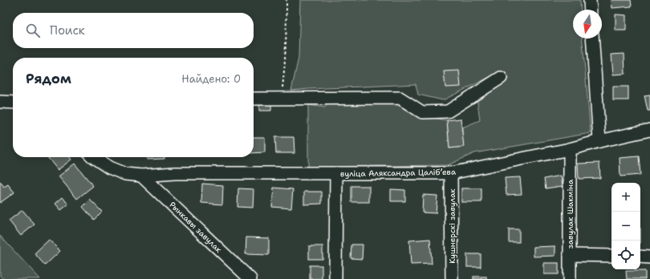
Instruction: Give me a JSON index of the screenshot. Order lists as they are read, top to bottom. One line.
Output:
{"streets":{"street":["вуліца Аляксандра Цалібʼева","завулак Шакміна","Кушнерскі завулак","Рынкавы завулак"]},"crossings":[["вуліца Аляксандра Цалібʼева","завулак Шакміна"],["вуліца Аляксандра Цалібʼева","Кушнерскі завулак"],["вуліца Аляксандра Цалібʼева","Рынкавы завулак"]],"north":"bottom","page":{"search":"Поиск","heading":["Рядом","Найдено: 0"],"map_buttons":["+","−"]}}
